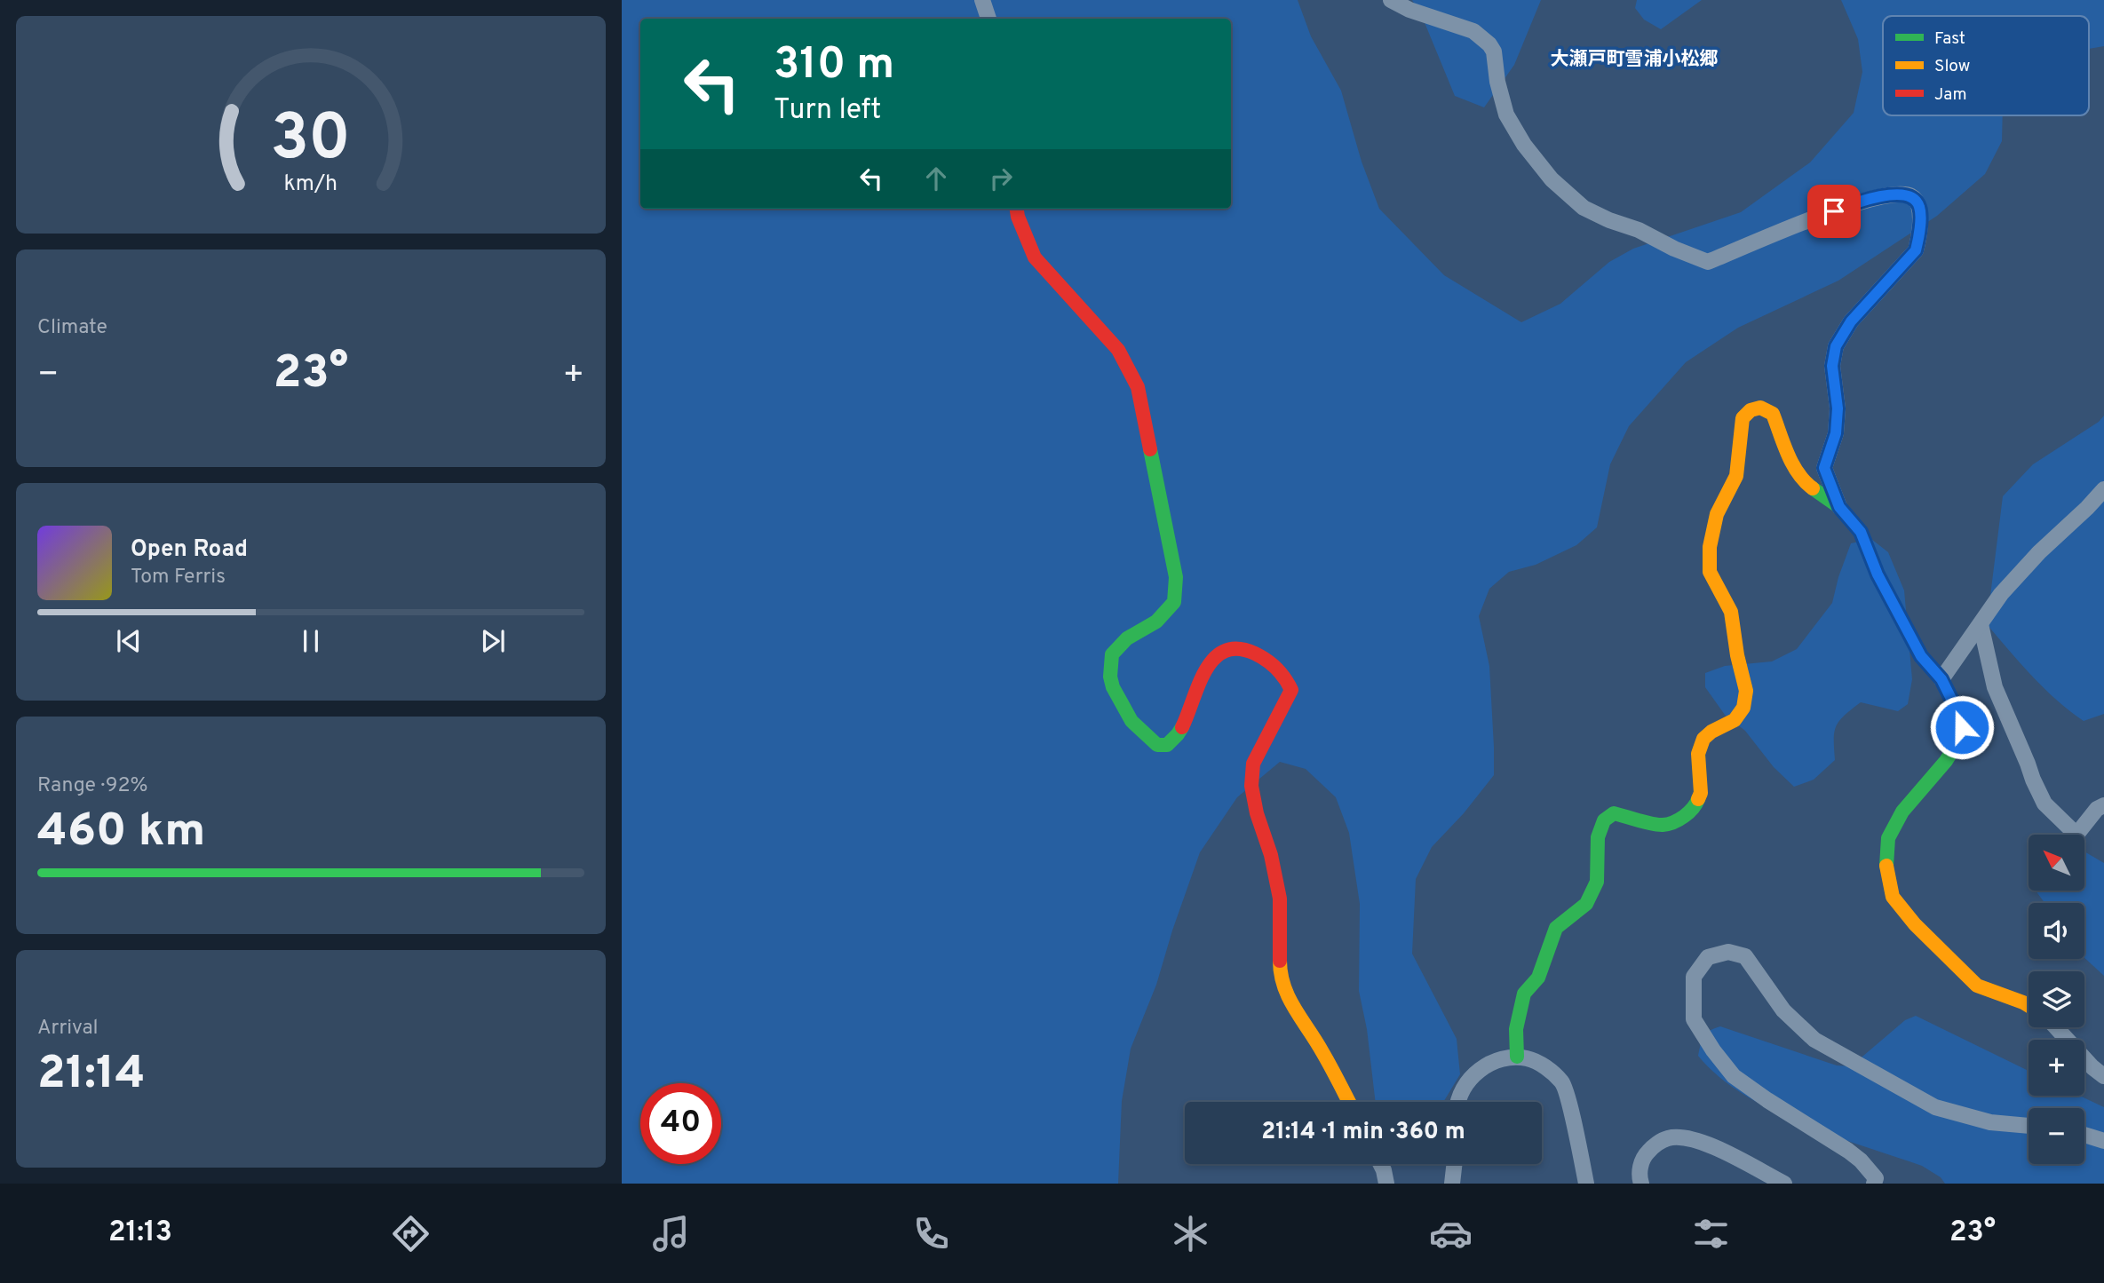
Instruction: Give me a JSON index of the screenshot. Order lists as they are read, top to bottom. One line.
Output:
{"districts":["大瀬戸町雪浦小松郷"],"legend":["Fast","Slow","Jam"],"north":"top left","page":{"turn":["310 m","Turn left"],"tile":["Climate",["Range · 92%","460 km"],["Arrival","21:14"]],"heat":["−","23°","+"],"song":["Open Road","Tom Ferris"],"map_buttons":["+","−"],"limit":"40","trip":"21:14 · 1 min · 360 m","tabs":["21:13","23°"],"gauge":["30","km/h"]}}
